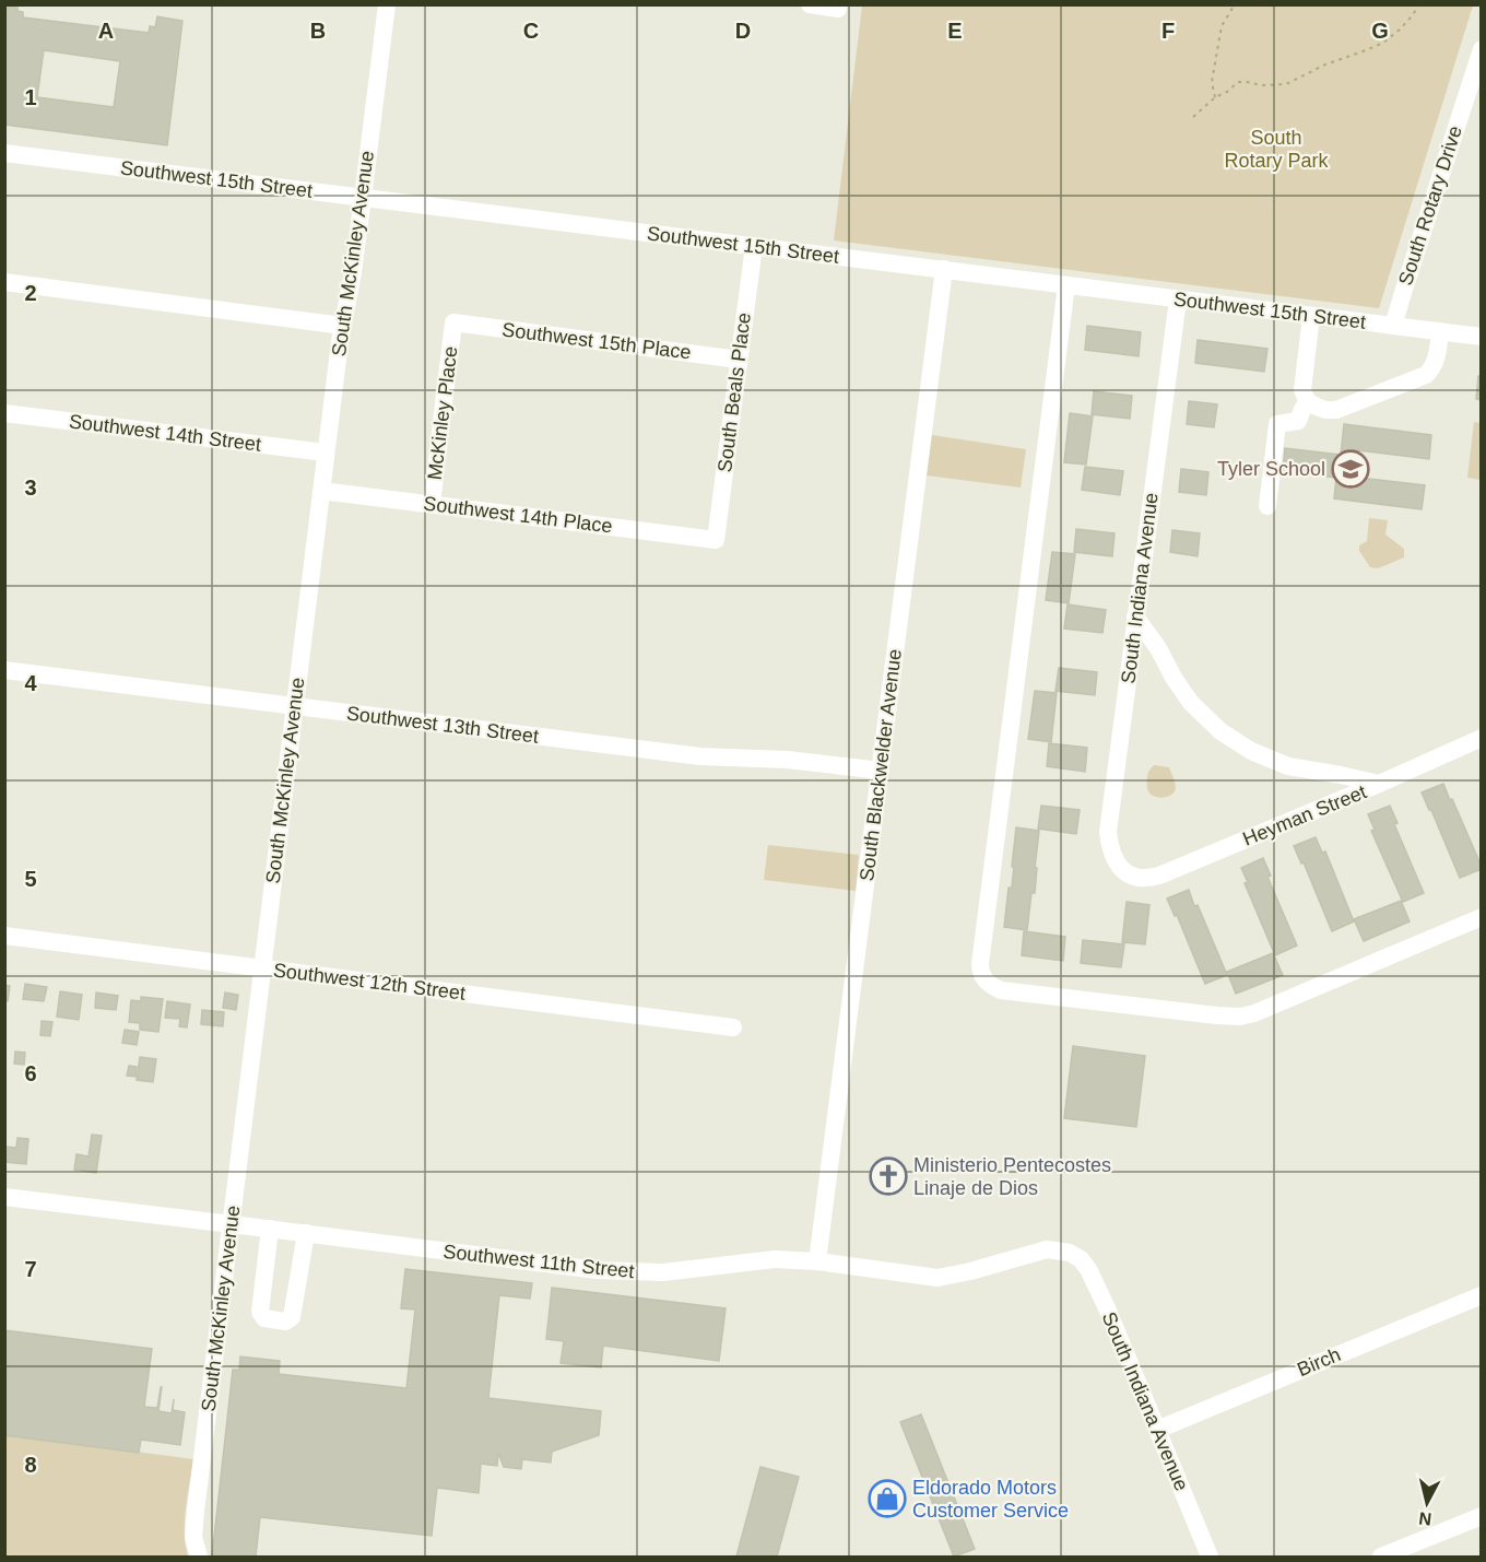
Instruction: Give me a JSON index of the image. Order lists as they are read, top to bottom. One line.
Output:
{"streets":{"street":["Southwest 15th Street","South Rotary Drive","South McKinley Avenue","Southwest 15th Place","South Beals Place","McKinley Place","Southwest 14th Street","Southwest 14th Place","South Indiana Avenue","Southwest 13th Street","South Blackwelder Avenue","Heyman Street","Southwest 12th Street","Southwest 11th Street","Birch"]},"crossings":[["Southwest 15th Street","South Rotary Drive"],["Southwest 15th Street","South McKinley Avenue"],["Southwest 15th Street","South Beals Place"],["Southwest 15th Street","South Indiana Avenue"],["Southwest 15th Street","South Blackwelder Avenue"],["South McKinley Avenue","Southwest 14th Street"],["South McKinley Avenue","Southwest 14th Place"],["South McKinley Avenue","Southwest 13th Street"],["South McKinley Avenue","Southwest 12th Street"],["South McKinley Avenue","Southwest 11th Street"],["Southwest 15th Place","South Beals Place"],["Southwest 15th Place","McKinley Place"],["South Beals Place","Southwest 14th Place"],["McKinley Place","Southwest 14th Place"],["South Indiana Avenue","Heyman Street"],["South Indiana Avenue","Southwest 11th Street"],["South Indiana Avenue","Birch"],["Southwest 13th Street","South Blackwelder Avenue"],["South Blackwelder Avenue","Southwest 11th Street"]],"parks":["South Rotary Park"],"places":{"school or university":["Tyler School"],"church":["Ministerio Pentecostes Linaje de Dios"],"shop":["Eldorado Motors Customer Service"]},"north":"bottom","grid":{"columns":["A","B","C","D","E","F","G"],"rows":["1","2","3","4","5","6","7","8"]}}
